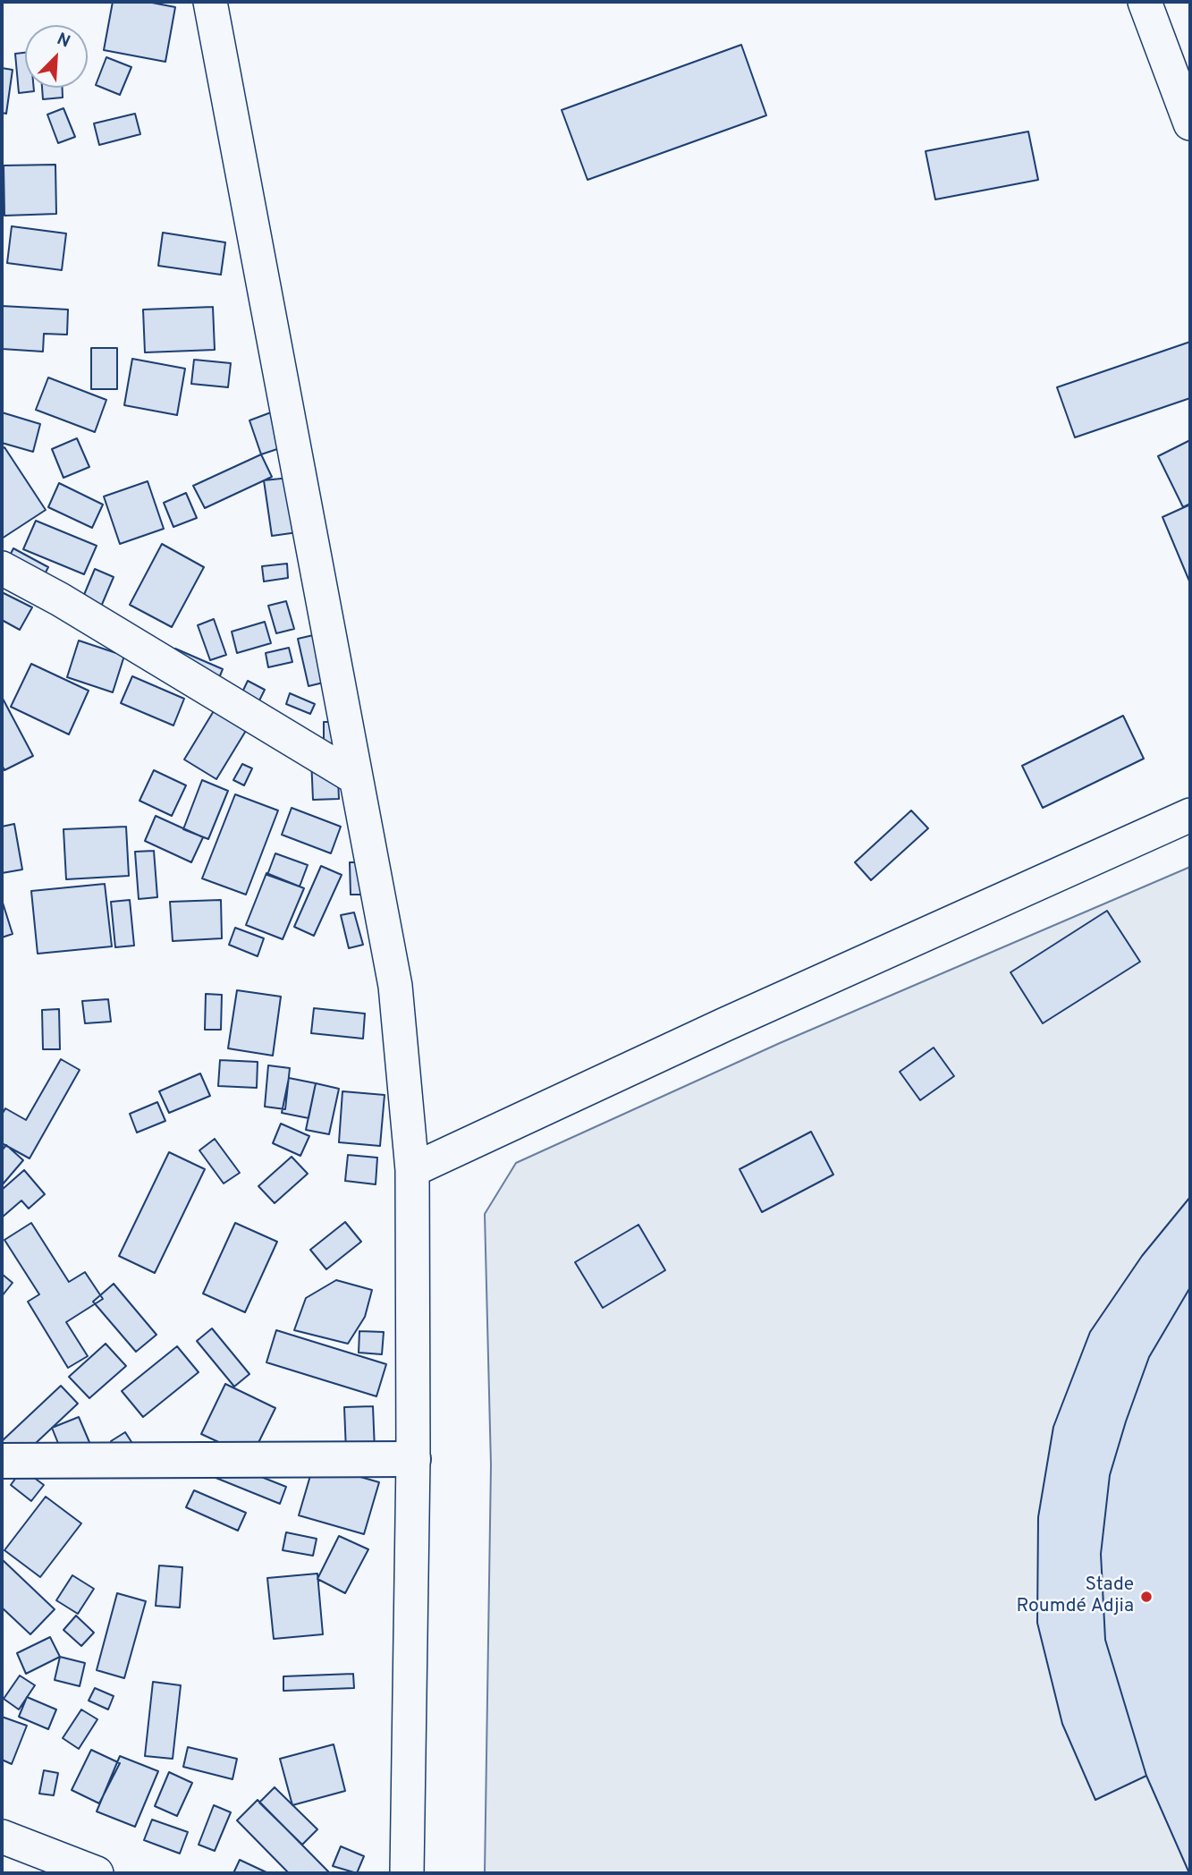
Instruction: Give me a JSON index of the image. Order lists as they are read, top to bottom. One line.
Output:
{"places":["Stade Roumdé Adjia"],"north":"top right"}
